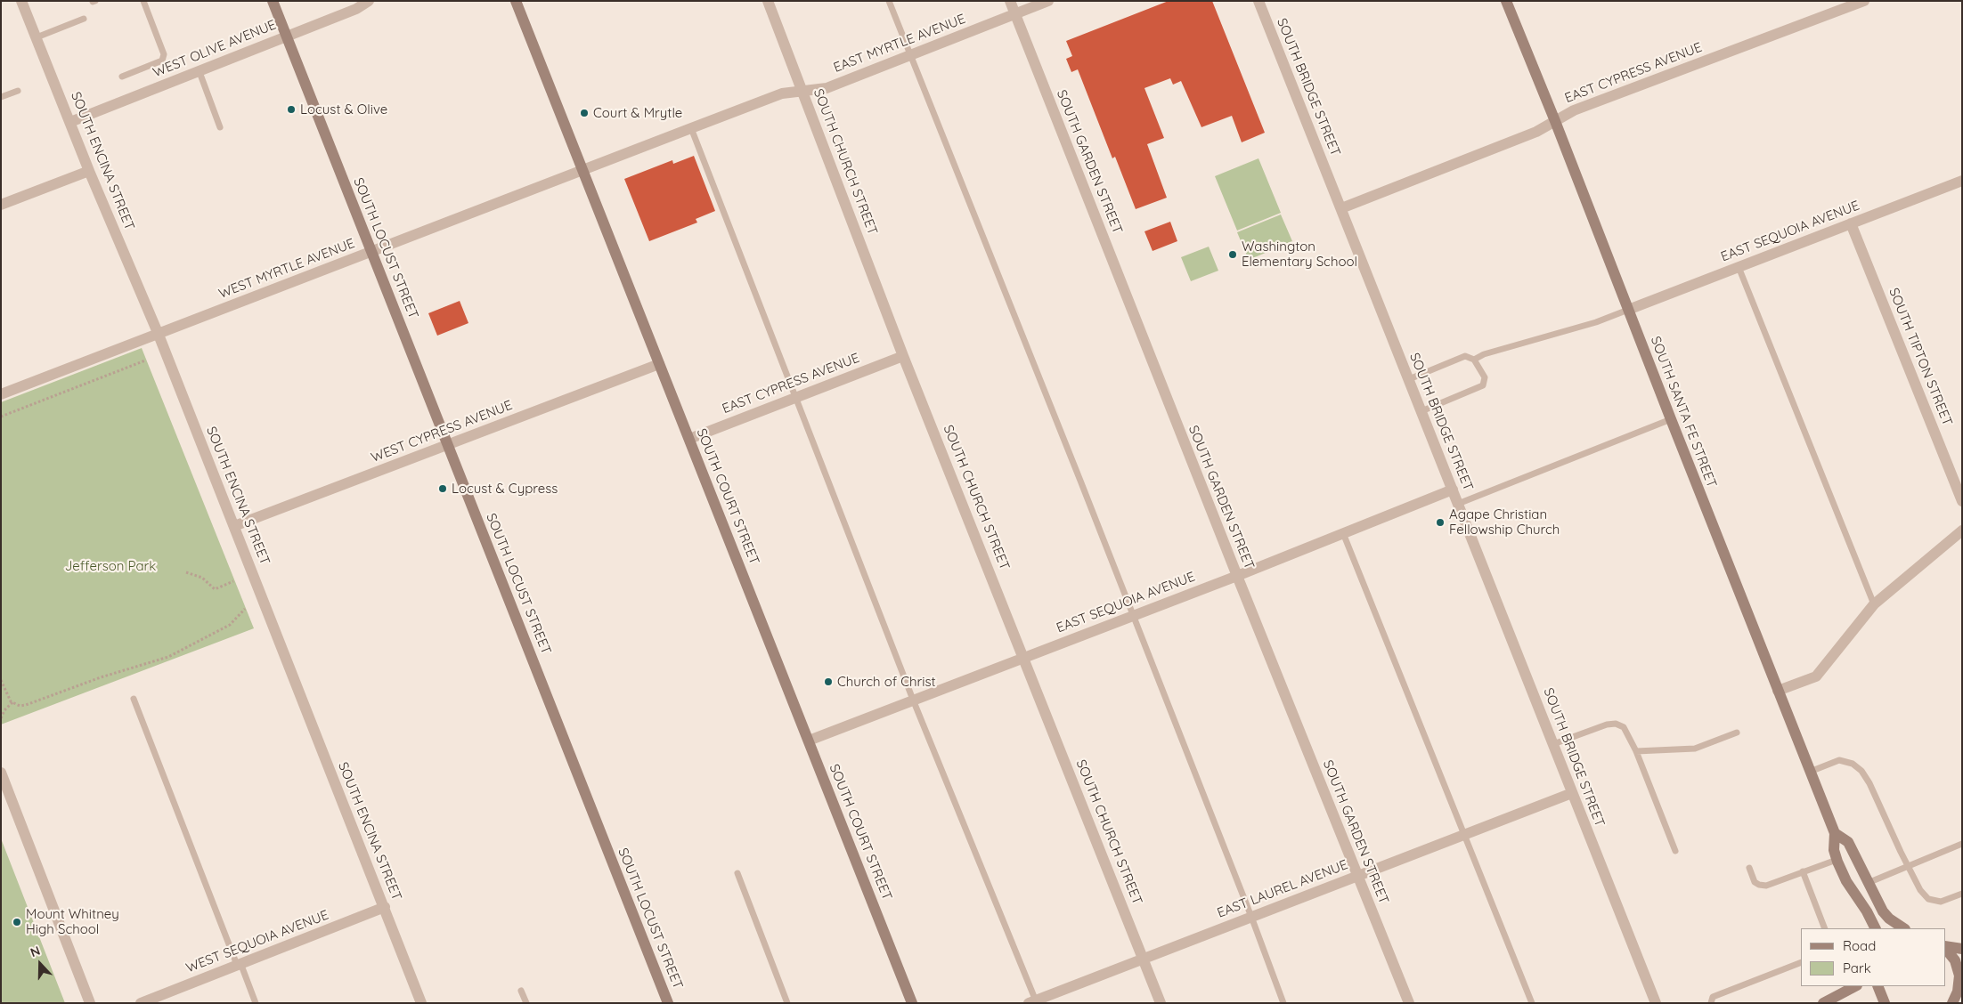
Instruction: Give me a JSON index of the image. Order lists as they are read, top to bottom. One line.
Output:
{"streets":{"street":["EAST MYRTLE AVENUE","WEST OLIVE AVENUE","EAST CYPRESS AVENUE","SOUTH BRIDGE STREET","SOUTH ENCINA STREET","SOUTH CHURCH STREET","SOUTH GARDEN STREET","EAST SEQUOIA AVENUE","SOUTH LOCUST STREET","WEST MYRTLE AVENUE","SOUTH TIPTON STREET","SOUTH SANTA FE STREET","WEST CYPRESS AVENUE","SOUTH COURT STREET","EAST LAUREL AVENUE","WEST SEQUOIA AVENUE"]},"crossings":[["EAST MYRTLE AVENUE","SOUTH CHURCH STREET"],["EAST MYRTLE AVENUE","SOUTH GARDEN STREET"],["EAST MYRTLE AVENUE","WEST MYRTLE AVENUE"],["EAST MYRTLE AVENUE","SOUTH COURT STREET"],["WEST OLIVE AVENUE","SOUTH ENCINA STREET"],["WEST OLIVE AVENUE","SOUTH LOCUST STREET"],["EAST CYPRESS AVENUE","SOUTH BRIDGE STREET"],["EAST CYPRESS AVENUE","SOUTH CHURCH STREET"],["EAST CYPRESS AVENUE","SOUTH SANTA FE STREET"],["EAST CYPRESS AVENUE","SOUTH COURT STREET"],["SOUTH BRIDGE STREET","EAST SEQUOIA AVENUE"],["SOUTH BRIDGE STREET","EAST LAUREL AVENUE"],["SOUTH ENCINA STREET","WEST MYRTLE AVENUE"],["SOUTH ENCINA STREET","WEST CYPRESS AVENUE"],["SOUTH ENCINA STREET","WEST SEQUOIA AVENUE"],["SOUTH CHURCH STREET","EAST SEQUOIA AVENUE"],["SOUTH CHURCH STREET","EAST LAUREL AVENUE"],["SOUTH GARDEN STREET","EAST SEQUOIA AVENUE"],["SOUTH GARDEN STREET","EAST LAUREL AVENUE"],["EAST SEQUOIA AVENUE","SOUTH TIPTON STREET"],["EAST SEQUOIA AVENUE","SOUTH SANTA FE STREET"],["EAST SEQUOIA AVENUE","SOUTH COURT STREET"],["SOUTH LOCUST STREET","WEST MYRTLE AVENUE"],["SOUTH LOCUST STREET","WEST CYPRESS AVENUE"],["WEST MYRTLE AVENUE","SOUTH COURT STREET"],["WEST CYPRESS AVENUE","SOUTH COURT STREET"]],"parks":["Jefferson Park"],"places":["Locust & Olive","Court & Mrytle","Washington Elementary School","Locust & Cypress","Agape Christian Fellowship Church","Church of Christ","Mount Whitney High School"],"legend":["Road","Park"],"north":"top"}
